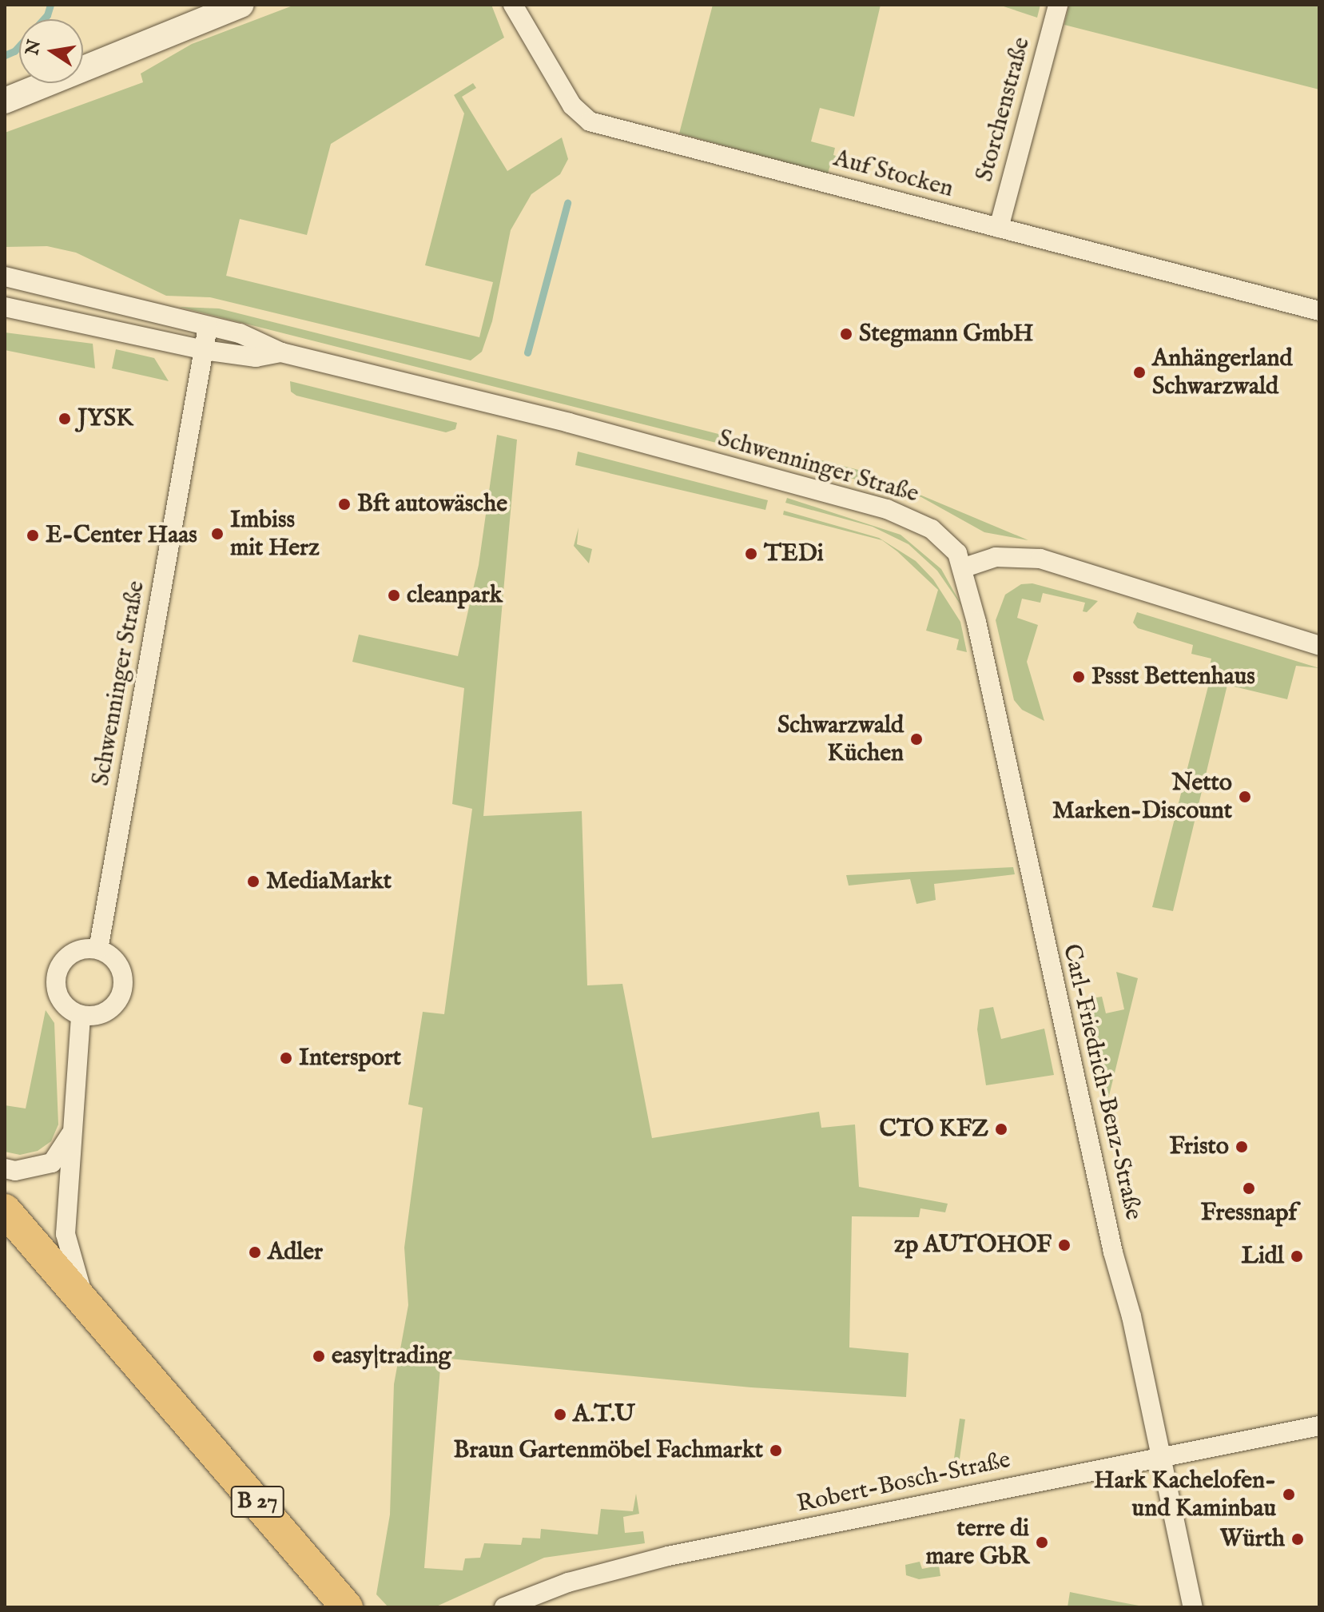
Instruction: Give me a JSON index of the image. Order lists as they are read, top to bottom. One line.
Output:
{"streets":{"main road":["B 27"],"street":["Storchenstraße","Auf Stocken","Schwenninger Straße","Carl-Friedrich-Benz-Straße","Robert-Bosch-Straße"]},"crossings":[["Storchenstraße","Auf Stocken"],["Schwenninger Straße","Carl-Friedrich-Benz-Straße"],["Carl-Friedrich-Benz-Straße","Robert-Bosch-Straße"]],"places":["Stegmann GmbH","Anhängerland Schwarzwald","JYSK","Bft autowäsche","Imbiss mit Herz","E-Center Haas","TEDi","cleanpark","Pssst Bettenhaus","Schwarzwald Küchen","Netto Marken-Discount","MediaMarkt","Intersport","CTO KFZ","Fristo","Fressnapf","zp AUTOHOF","Adler","Lidl","easy|trading","A.T.U","Braun Gartenmöbel Fachmarkt","Hark Kachelofen- und Kaminbau","Würth","terre di mare GbR"],"north":"left"}
